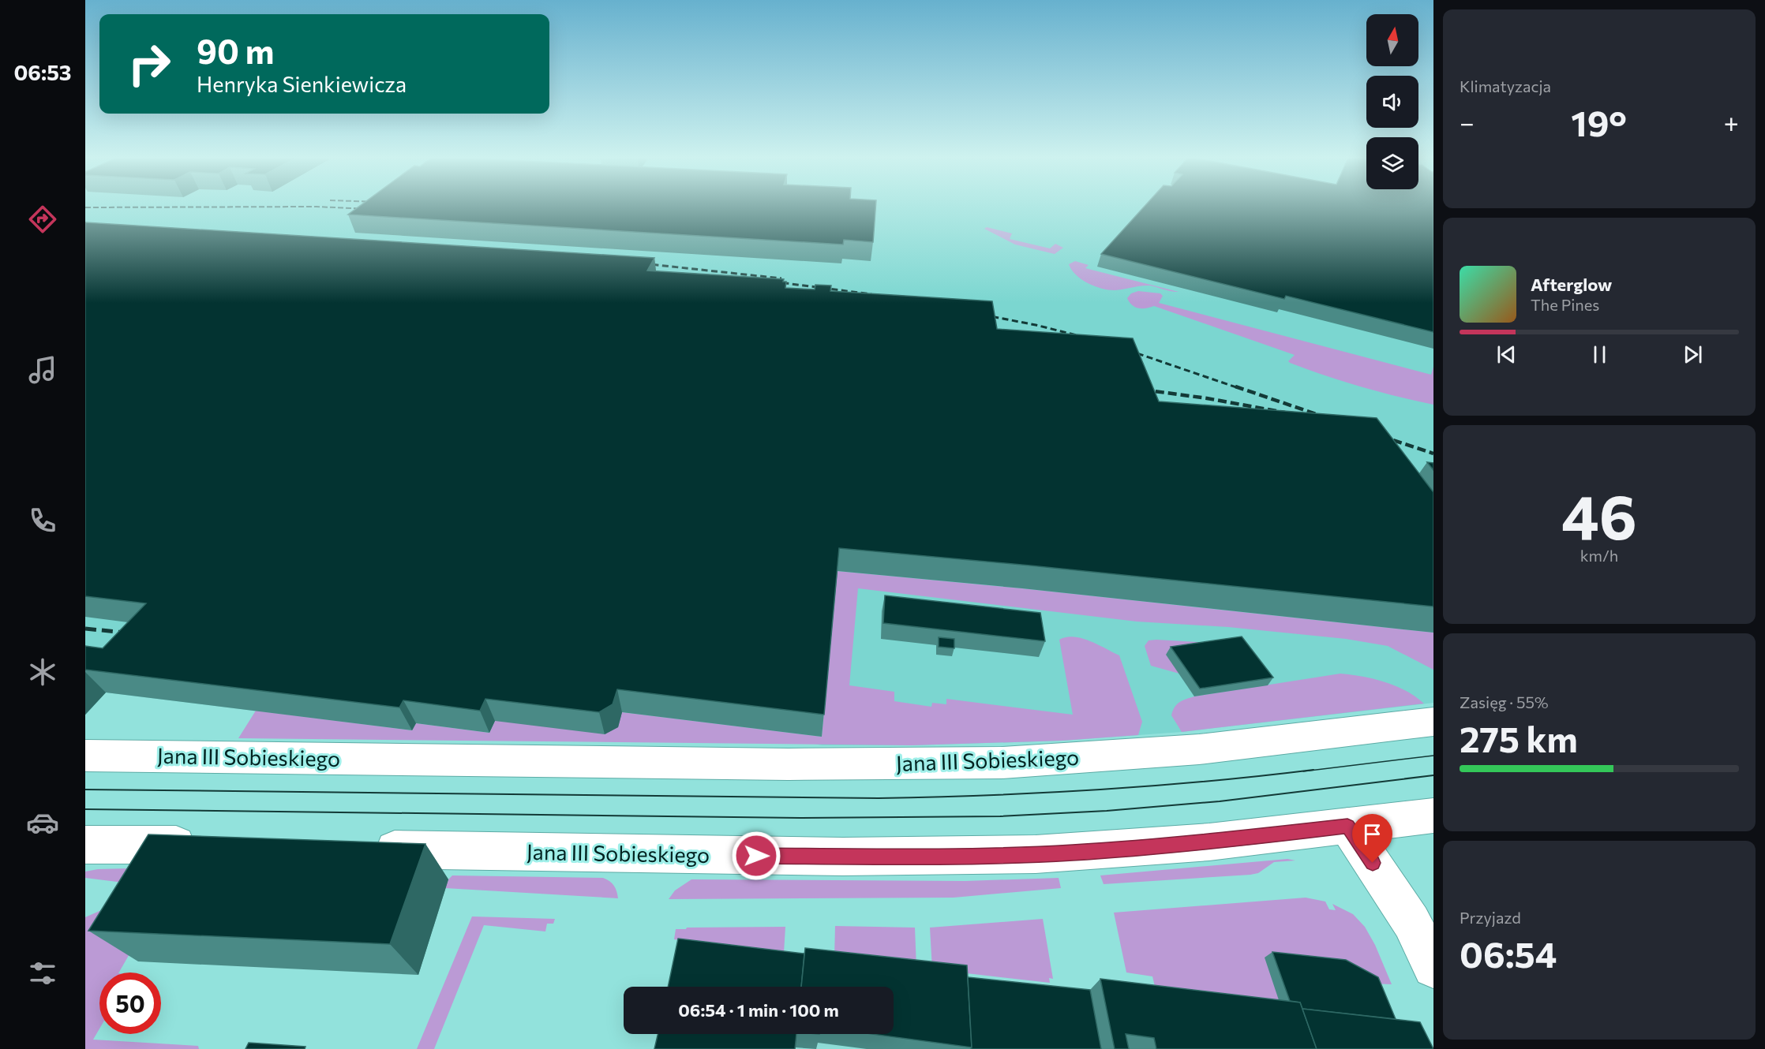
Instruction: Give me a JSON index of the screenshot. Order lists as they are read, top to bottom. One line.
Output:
{"streets":{"main road":["Jana III Sobieskiego"]},"north":"top","page":{"tabs":"06:53","tile":["Klimatyzacja",["46","km/h"],["Zasięg · 55%","275 km"],["Przyjazd","06:54"]],"turn":["90 m","Henryka Sienkiewicza"],"heat":["−","19°","+"],"song":["Afterglow","The Pines"],"limit":"50","trip":"06:54 · 1 min · 100 m"}}
